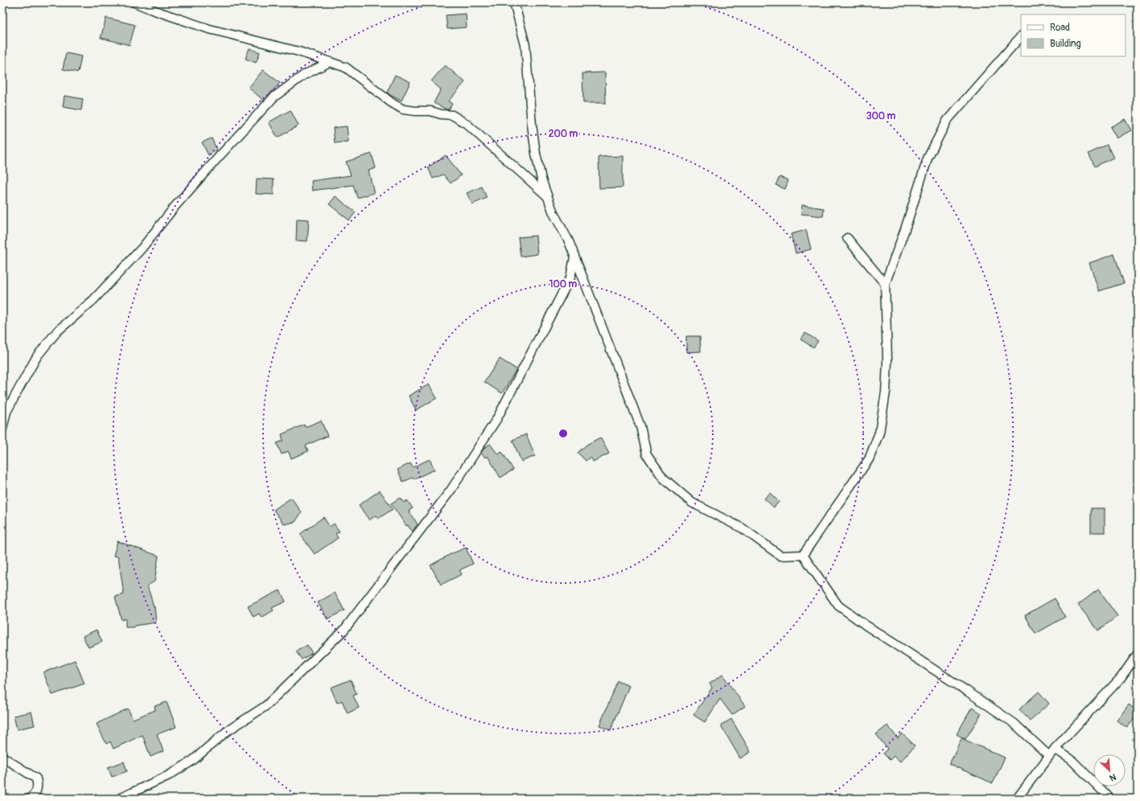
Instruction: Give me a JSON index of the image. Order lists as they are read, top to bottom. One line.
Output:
{"legend":["Road","Building"],"north":"bottom right","rings":["300 m","200 m","100 m"]}
